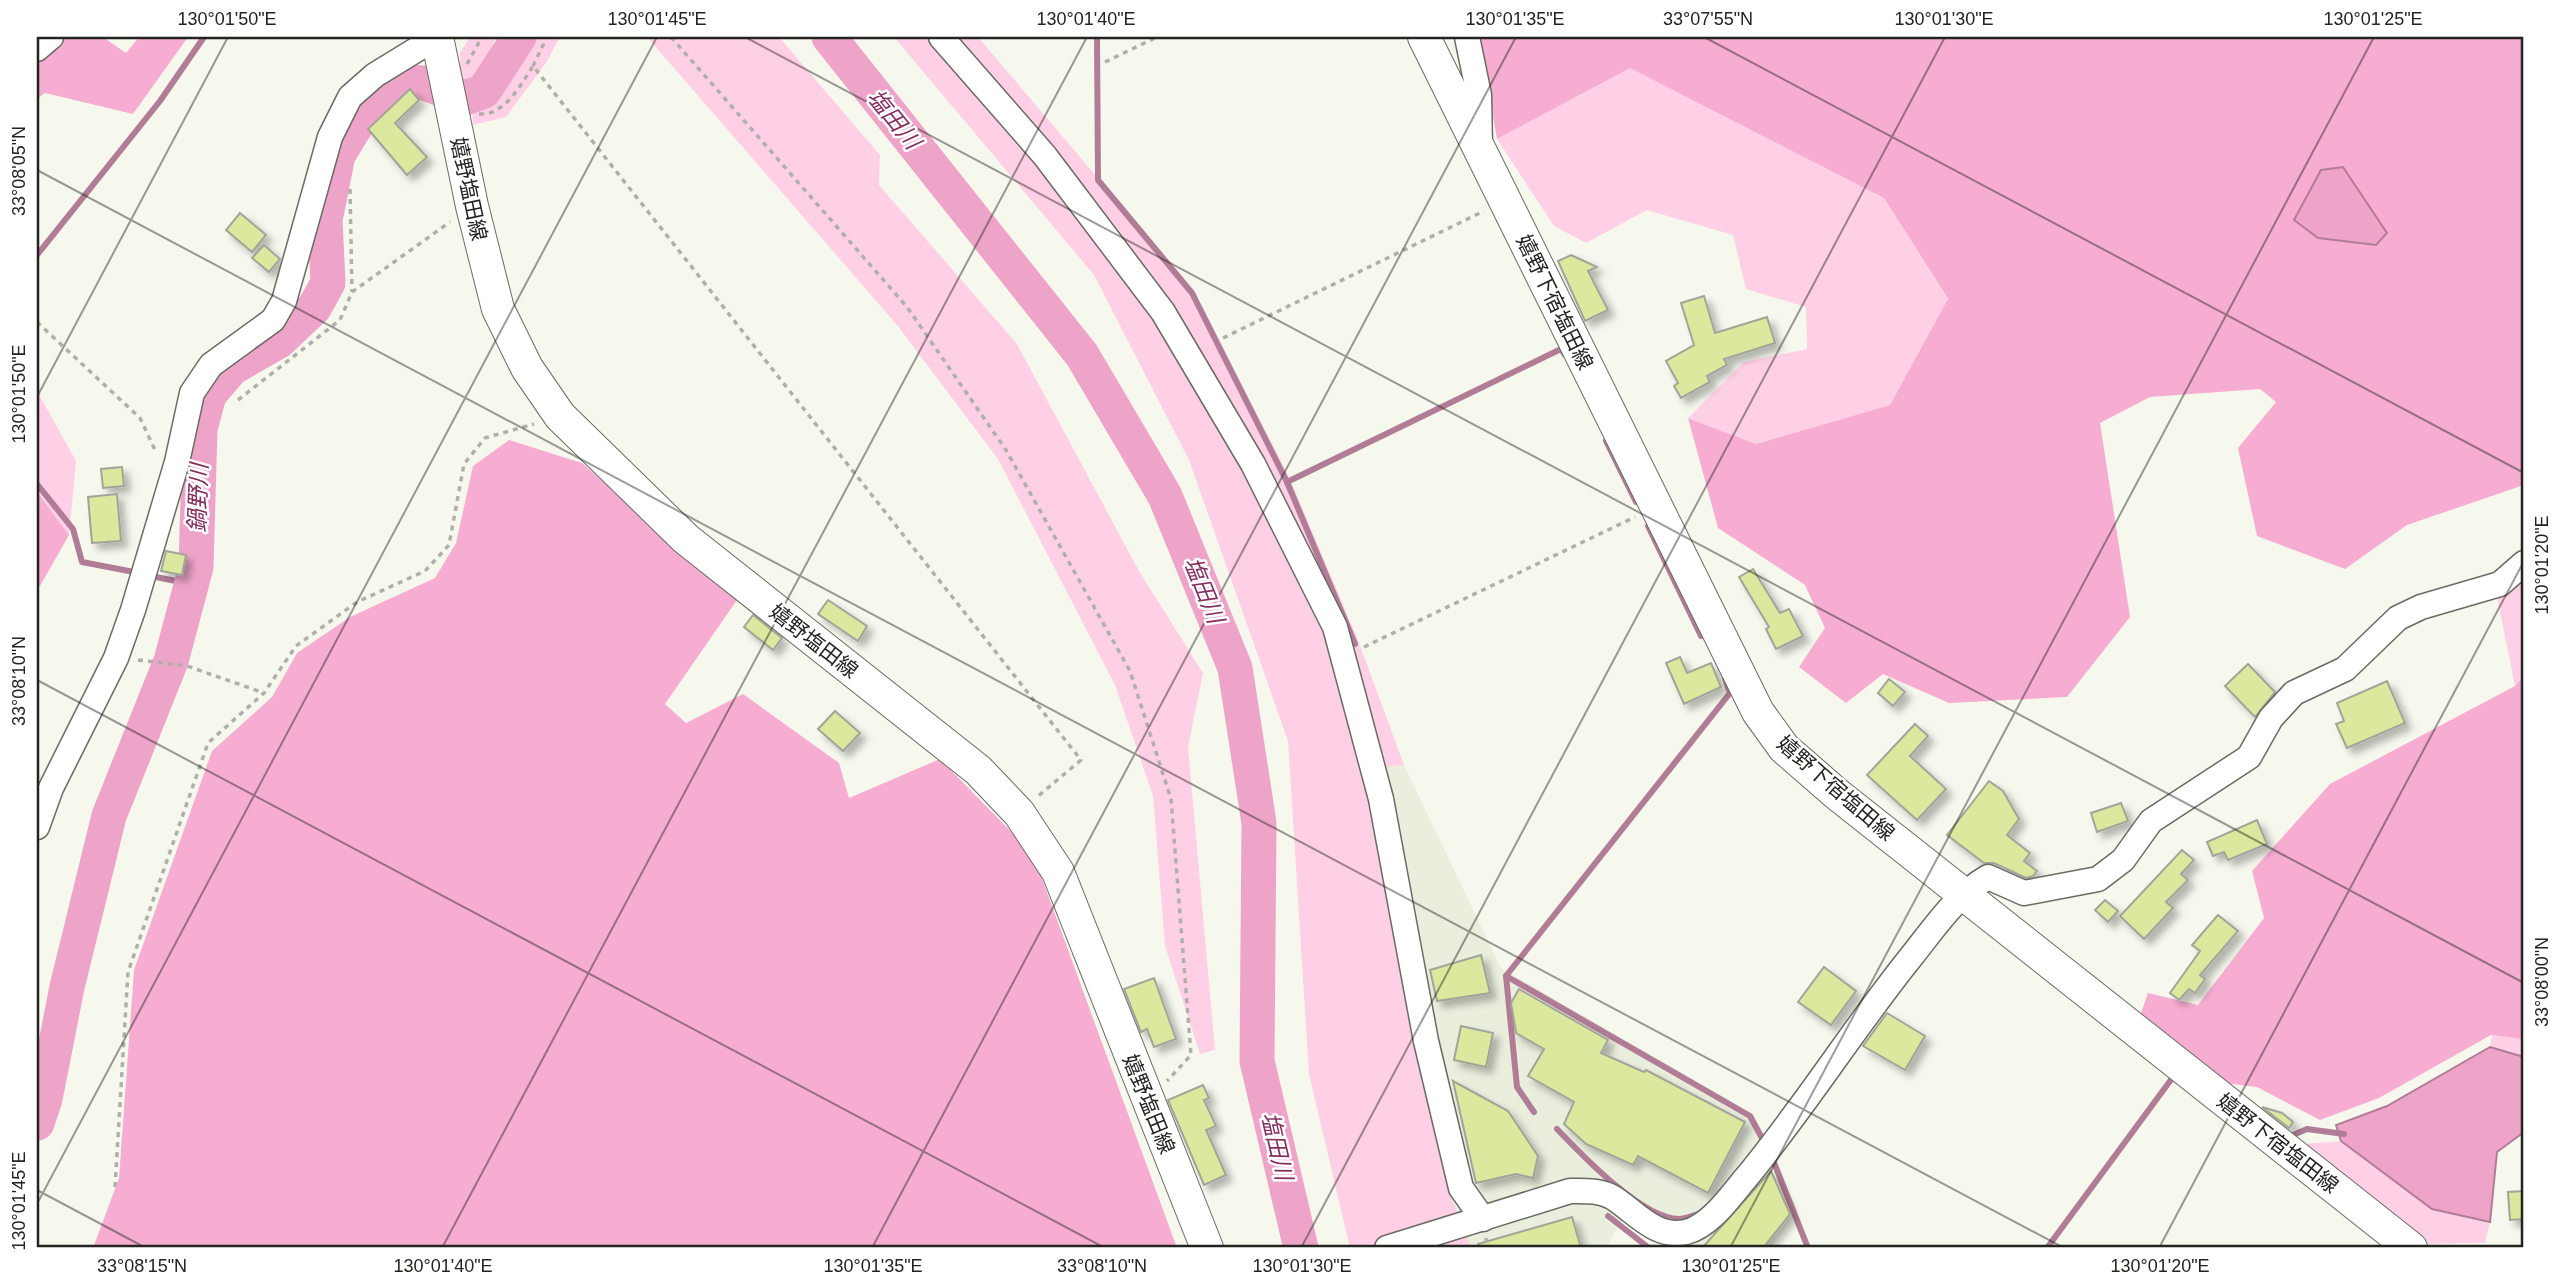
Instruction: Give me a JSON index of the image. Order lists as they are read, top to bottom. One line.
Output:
{"streets":{"main road":["嬉野塩田線","嬉野下宿塩田線"]},"water":["塩田川","鍋野川"],"coordinates":["130°01'50\"E","130°01'45\"E","130°01'40\"E","130°01'35\"E","33°07'55\"N","130°01'30\"E","130°01'25\"E","33°08'05\"N","130°01'20\"E","33°08'10\"N","33°08'00\"N","33°08'15\"N"]}
